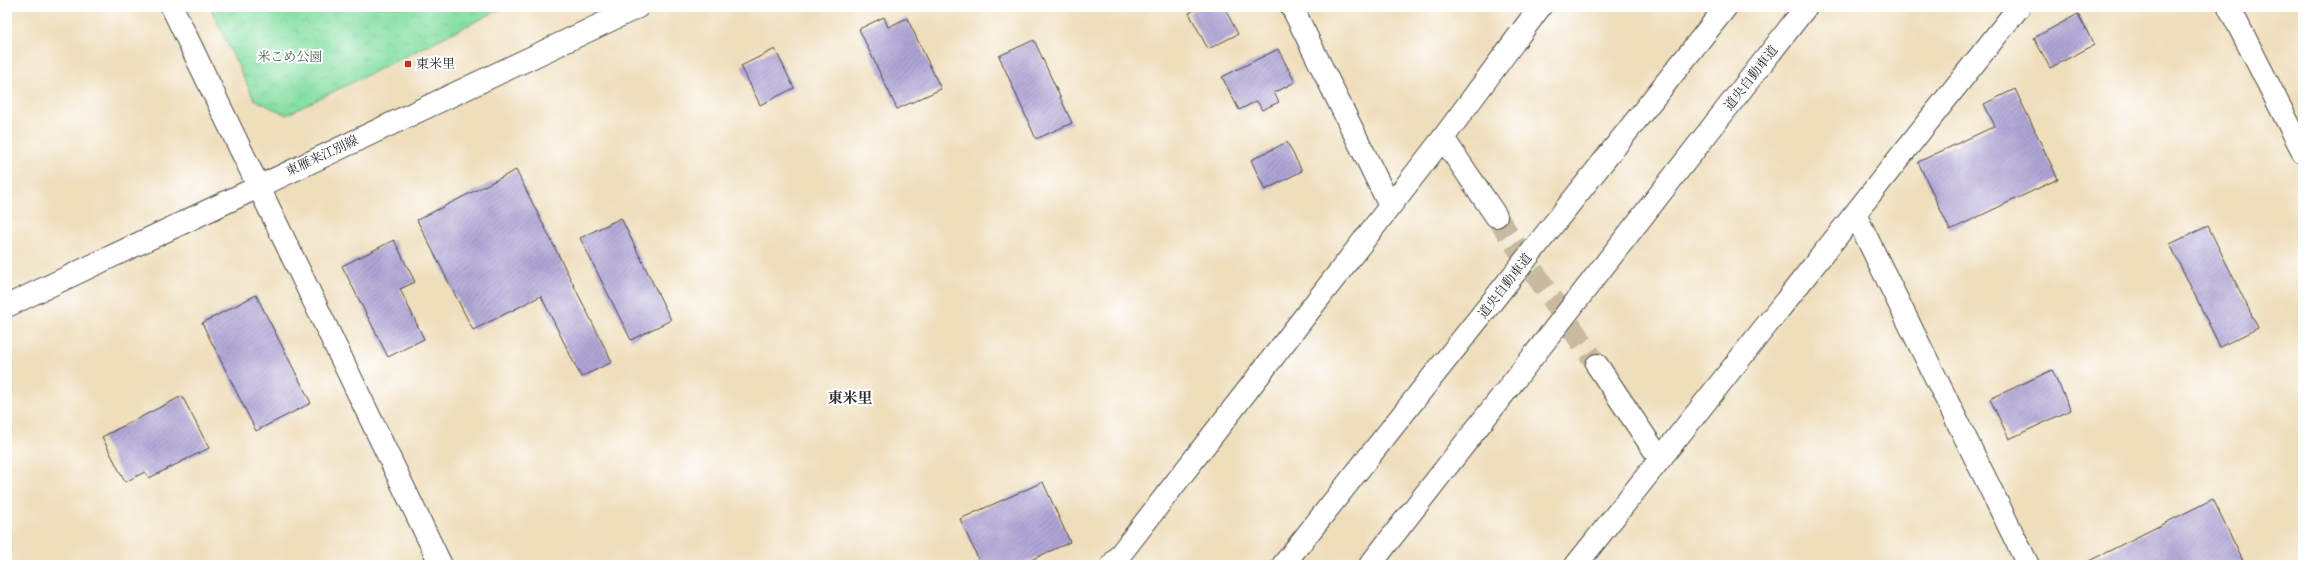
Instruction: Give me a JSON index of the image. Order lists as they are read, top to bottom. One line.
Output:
{"streets":{"main road":["道央自動車道","東雁来江別線"]},"districts":["東米里"],"parks":["米こめ公園"],"places":{"transit":["東米里"]}}
